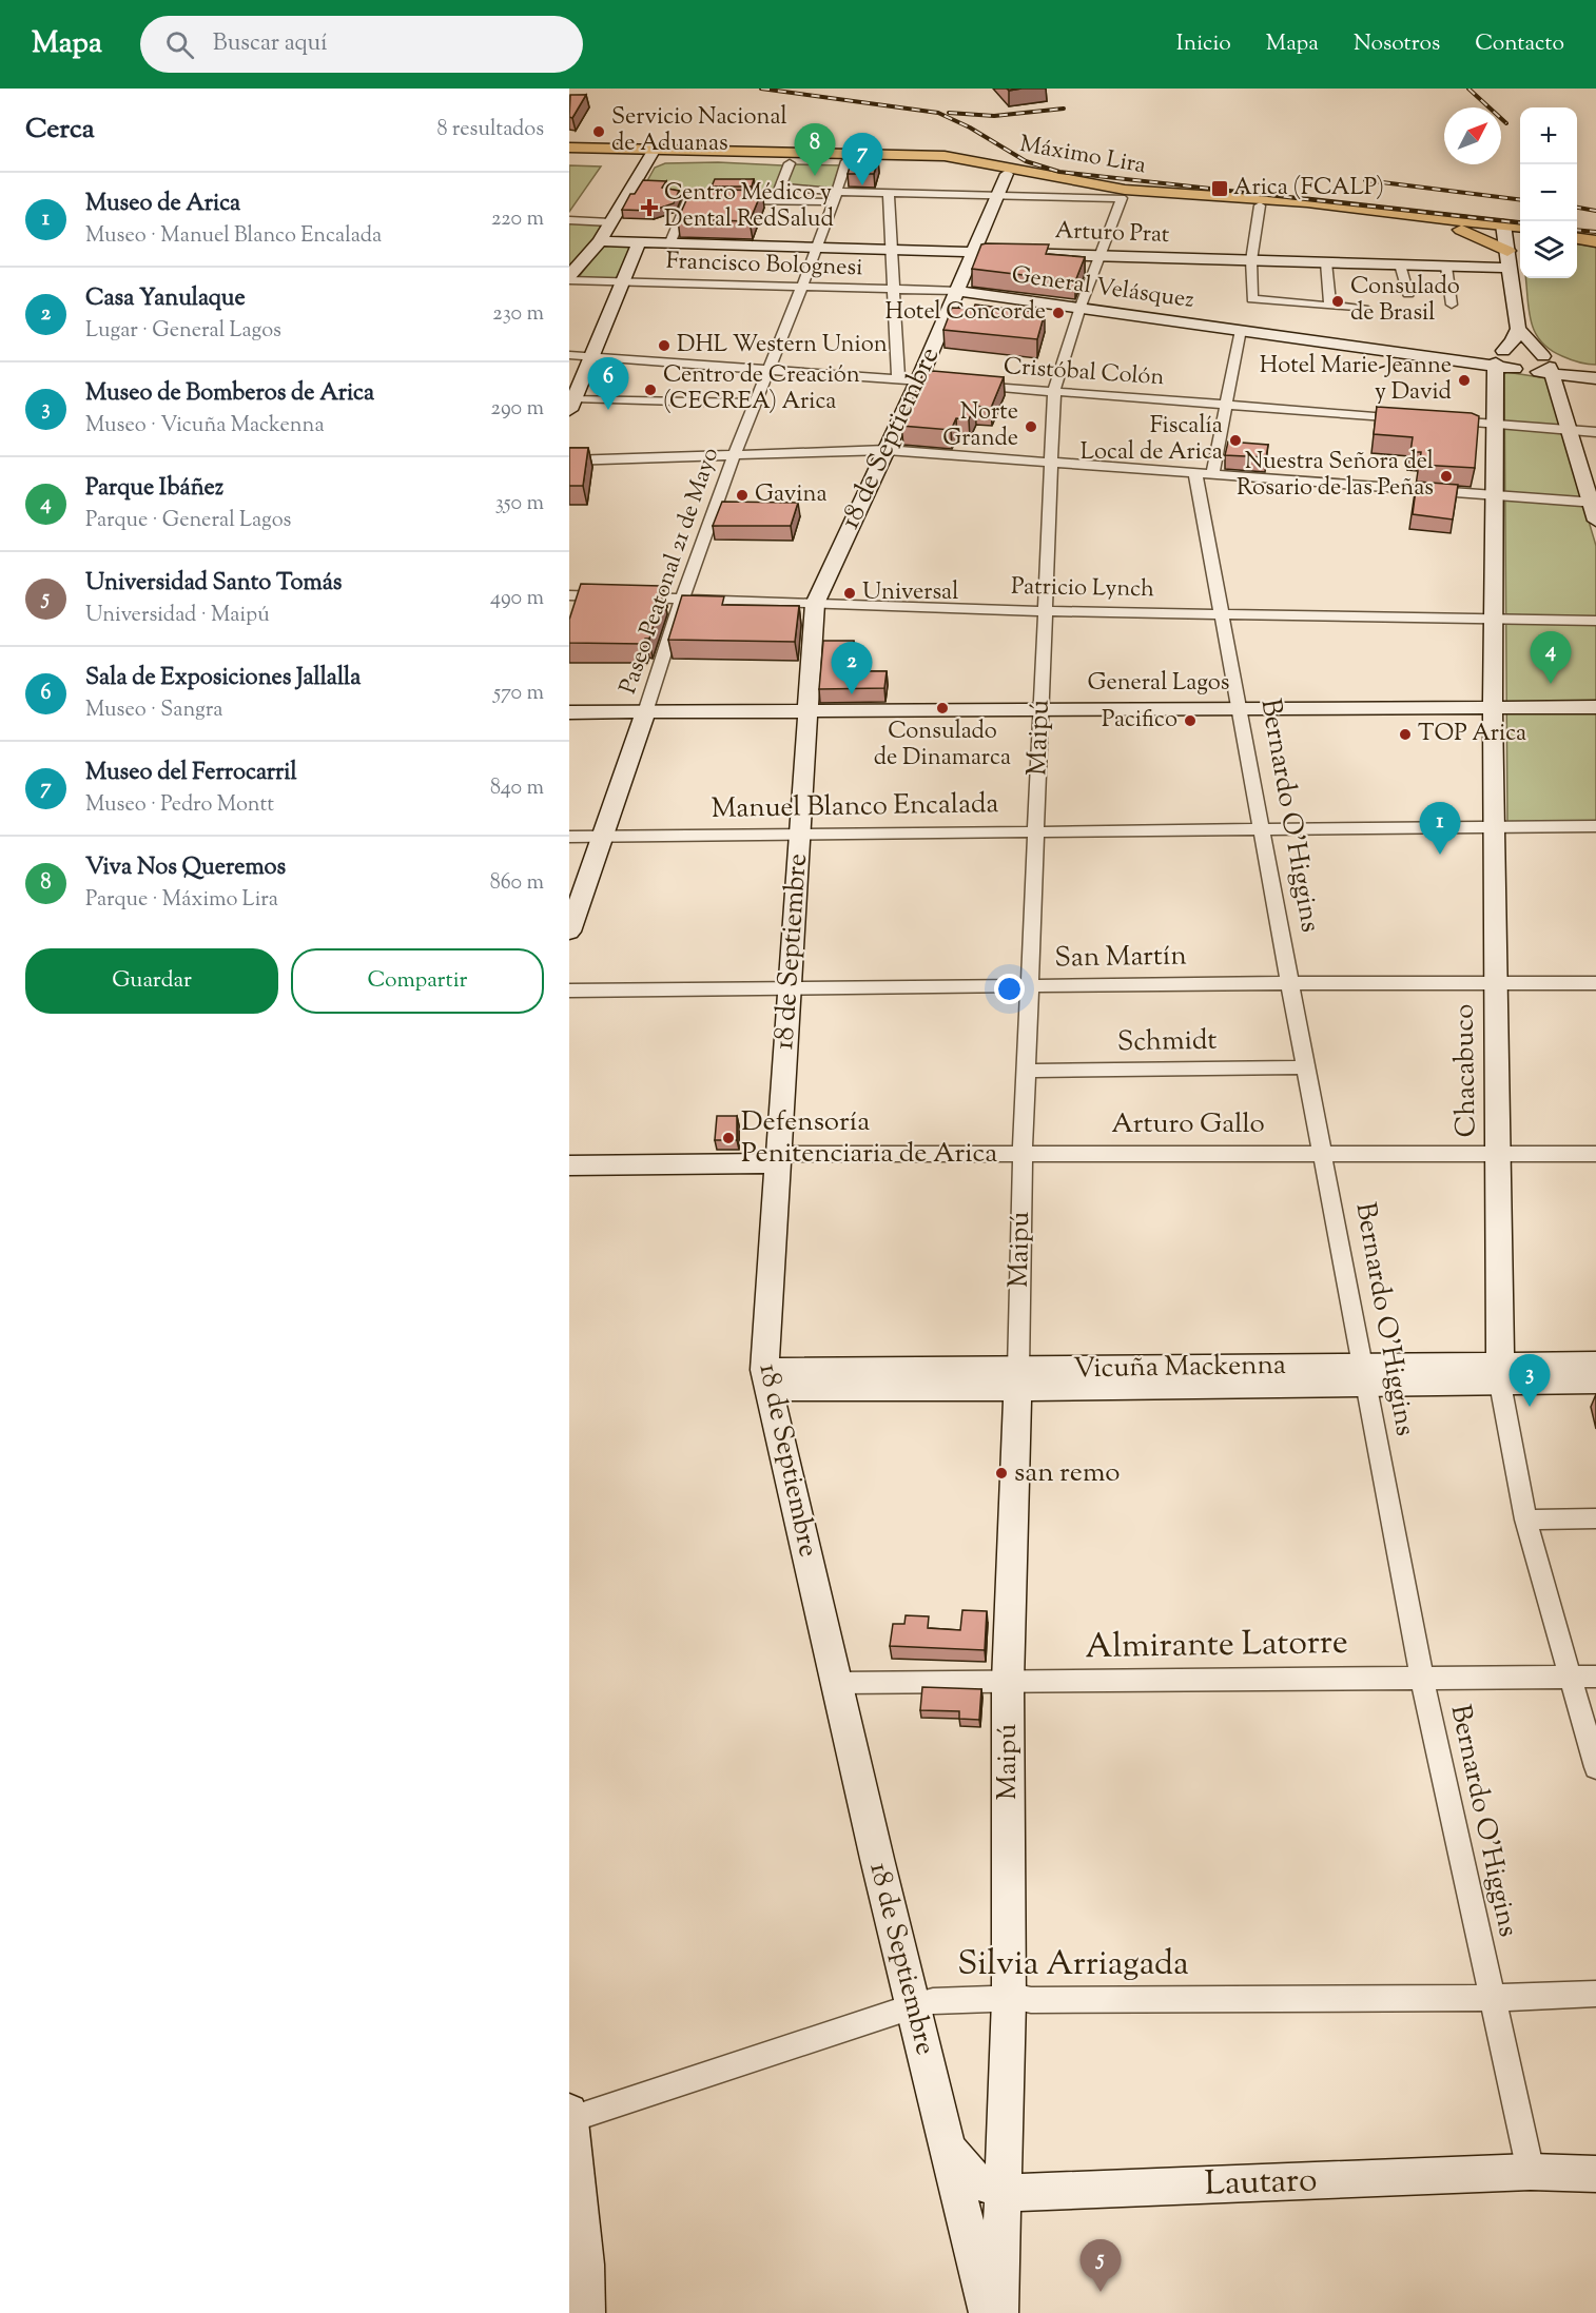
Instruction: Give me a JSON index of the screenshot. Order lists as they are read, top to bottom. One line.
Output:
{"streets":{"main road":["Máximo Lira"],"street":["Arturo Prat","Francisco Bolognesi","General Velásquez","Cristóbal Colón","18 de Septiembre","Paseo Peatonal 21 de Mayo","Patricio Lynch","General Lagos","Maipú","Manuel Blanco Encalada","Bernardo O'Higgins","San Martín","Schmidt","Chacabuco","Arturo Gallo","Vicuña Mackenna","Almirante Latorre","Silvia Arriagada","Lautaro"]},"crossings":[["Máximo Lira","18 de Septiembre"],["Máximo Lira","Paseo Peatonal 21 de Mayo"],["Máximo Lira","Maipú"],["Arturo Prat","18 de Septiembre"],["Arturo Prat","Paseo Peatonal 21 de Mayo"],["Arturo Prat","Maipú"],["Francisco Bolognesi","General Velásquez"],["Francisco Bolognesi","18 de Septiembre"],["Francisco Bolognesi","Paseo Peatonal 21 de Mayo"],["General Velásquez","18 de Septiembre"],["General Velásquez","Maipú"],["General Velásquez","Chacabuco"],["Cristóbal Colón","18 de Septiembre"],["Cristóbal Colón","Paseo Peatonal 21 de Mayo"],["Cristóbal Colón","Maipú"],["18 de Septiembre","Patricio Lynch"],["18 de Septiembre","General Lagos"],["18 de Septiembre","Manuel Blanco Encalada"],["18 de Septiembre","San Martín"],["18 de Septiembre","Arturo Gallo"],["18 de Septiembre","Vicuña Mackenna"],["18 de Septiembre","Almirante Latorre"],["18 de Septiembre","Silvia Arriagada"],["18 de Septiembre","Lautaro"],["Paseo Peatonal 21 de Mayo","Patricio Lynch"],["Paseo Peatonal 21 de Mayo","General Lagos"],["Patricio Lynch","Maipú"],["Patricio Lynch","Bernardo O'Higgins"],["Patricio Lynch","Chacabuco"],["General Lagos","Maipú"],["General Lagos","Bernardo O'Higgins"],["General Lagos","Chacabuco"],["Maipú","Manuel Blanco Encalada"],["Maipú","San Martín"],["Maipú","Schmidt"],["Maipú","Arturo Gallo"],["Maipú","Vicuña Mackenna"],["Maipú","Almirante Latorre"],["Maipú","Silvia Arriagada"],["Maipú","Lautaro"],["Manuel Blanco Encalada","Bernardo O'Higgins"],["Manuel Blanco Encalada","Chacabuco"],["Bernardo O'Higgins","San Martín"],["Bernardo O'Higgins","Schmidt"],["Bernardo O'Higgins","Arturo Gallo"],["Bernardo O'Higgins","Vicuña Mackenna"],["Bernardo O'Higgins","Almirante Latorre"],["Bernardo O'Higgins","Silvia Arriagada"],["Bernardo O'Higgins","Lautaro"],["San Martín","Chacabuco"],["Chacabuco","Arturo Gallo"],["Chacabuco","Vicuña Mackenna"],["Chacabuco","Almirante Latorre"]],"places":{"other":["Servicio Nacional de Aduanas","Consulado de Brasil","Hotel Concorde","DHL Western Union","Hotel Marie-Jeanne y David","Centro de Creación (CECREA) Arica","Norte Grande","Fiscalía Local de Arica","Nuestra Señora del Rosario de las Peñas","Gavina","Universal","Consulado de Dinamarca","Pacifico","TOP Arica","Defensoría Penitenciaria de Arica","san remo"],"transit":["Arica (FCALP)"],"health":["Centro Médico y Dental RedSalud"]},"north":"top right","page":{"header":"Mapa","search":"Buscar aquí","nav":["Inicio","Mapa","Nosotros","Contacto"],"heading":["Cerca","8 resultados"],"map_buttons":["+","−"],"pins":["8","7","6","4","2","1","3","5"],"list":[{"mark":"1","name":"Museo de Arica","note":"Museo · Manuel Blanco Encalada","value":"220 m"},{"mark":"2","name":"Casa Yanulaque","note":"Lugar · General Lagos","value":"230 m"},{"mark":"3","name":"Museo de Bomberos de Arica","note":"Museo · Vicuña Mackenna","value":"290 m"},{"mark":"4","name":"Parque Ibáñez","note":"Parque · General Lagos","value":"350 m"},{"mark":"5","name":"Universidad Santo Tomás","note":"Universidad · Maipú","value":"490 m"},{"mark":"6","name":"Sala de Exposiciones Jallalla","note":"Museo · Sangra","value":"570 m"},{"mark":"7","name":"Museo del Ferrocarril","note":"Museo · Pedro Montt","value":"840 m"},{"mark":"8","name":"Viva Nos Queremos","note":"Parque · Máximo Lira","value":"860 m"}],"buttons":["Guardar","Compartir"]}}
